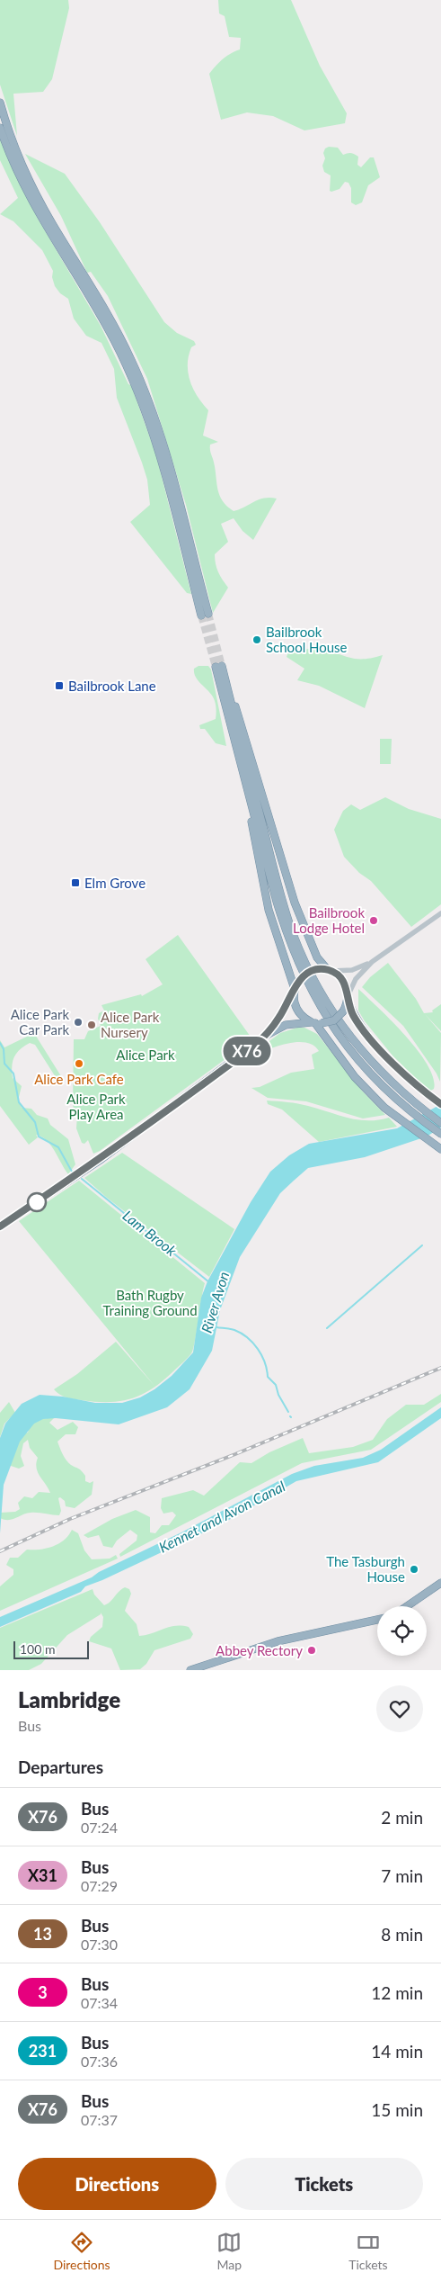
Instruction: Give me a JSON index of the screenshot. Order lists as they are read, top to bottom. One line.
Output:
{"water":["Lam Brook","River Avon","Kennet and Avon Canal"],"parks":["Alice Park","Alice Park Play Area","Bath Rugby Training Ground"],"places":{"other":["Bailbrook School House","Bailbrook Lodge Hotel","Alice Park Car Park","Alice Park Nursery","Alice Park Cafe","The Tasburgh House","Abbey Rectory"],"transit":["Bailbrook Lane","Elm Grove"]},"lines":["bus line X76"],"scale_bar":"100 m","page":{"on_map":"X76","scale":"100 m","heading":[["Lambridge","Bus"],"Departures"],"list":[{"mark":"X76","name":"Bus","note":"07:24","value":"2 min"},{"mark":"X31","name":"Bus","note":"07:29","value":"7 min"},{"mark":"13","name":"Bus","note":"07:30","value":"8 min"},{"mark":"3","name":"Bus","note":"07:34","value":"12 min"},{"mark":"231","name":"Bus","note":"07:36","value":"14 min"},{"mark":"X76","name":"Bus","note":"07:37","value":"15 min"}],"buttons":["Directions","Tickets"],"tabs":["Directions","Map","Tickets"]}}
